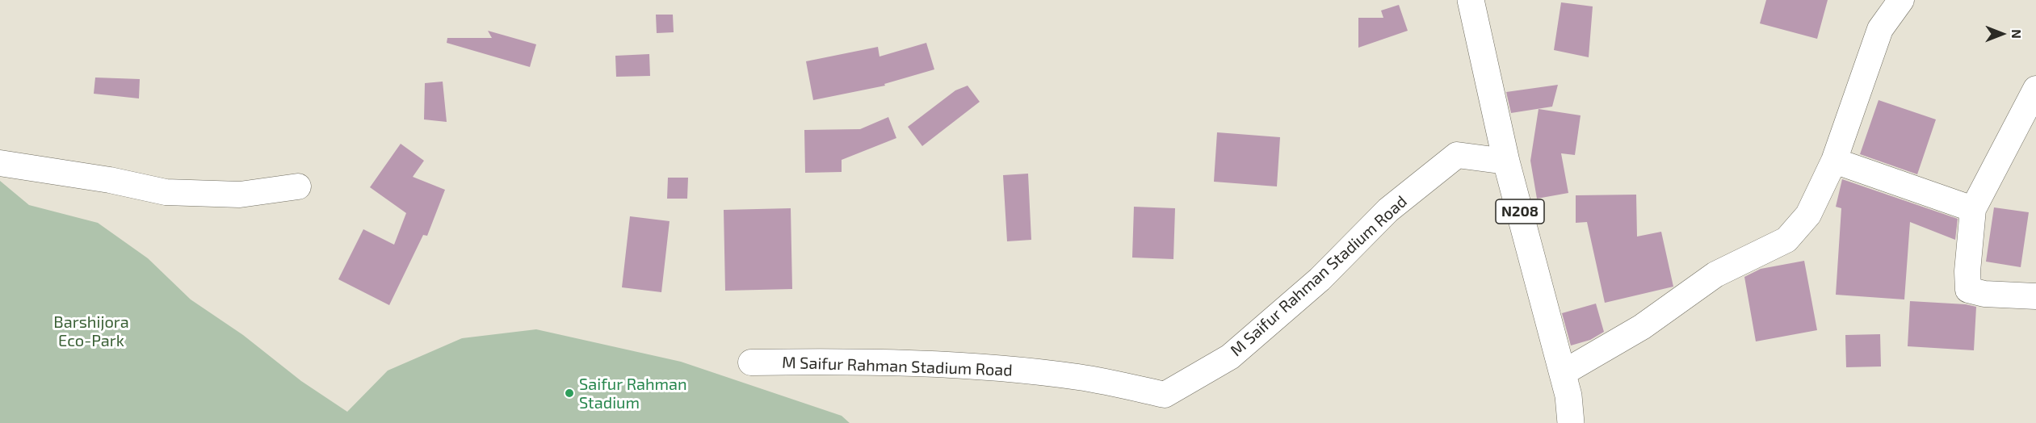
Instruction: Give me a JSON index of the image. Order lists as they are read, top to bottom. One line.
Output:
{"streets":{"highway":["N208"],"street":["M Saifur Rahman Stadium Road"]},"crossings":[["N208","M Saifur Rahman Stadium Road"]],"parks":["Barshijora Eco-Park"],"places":["Saifur Rahman Stadium"],"north":"right"}
